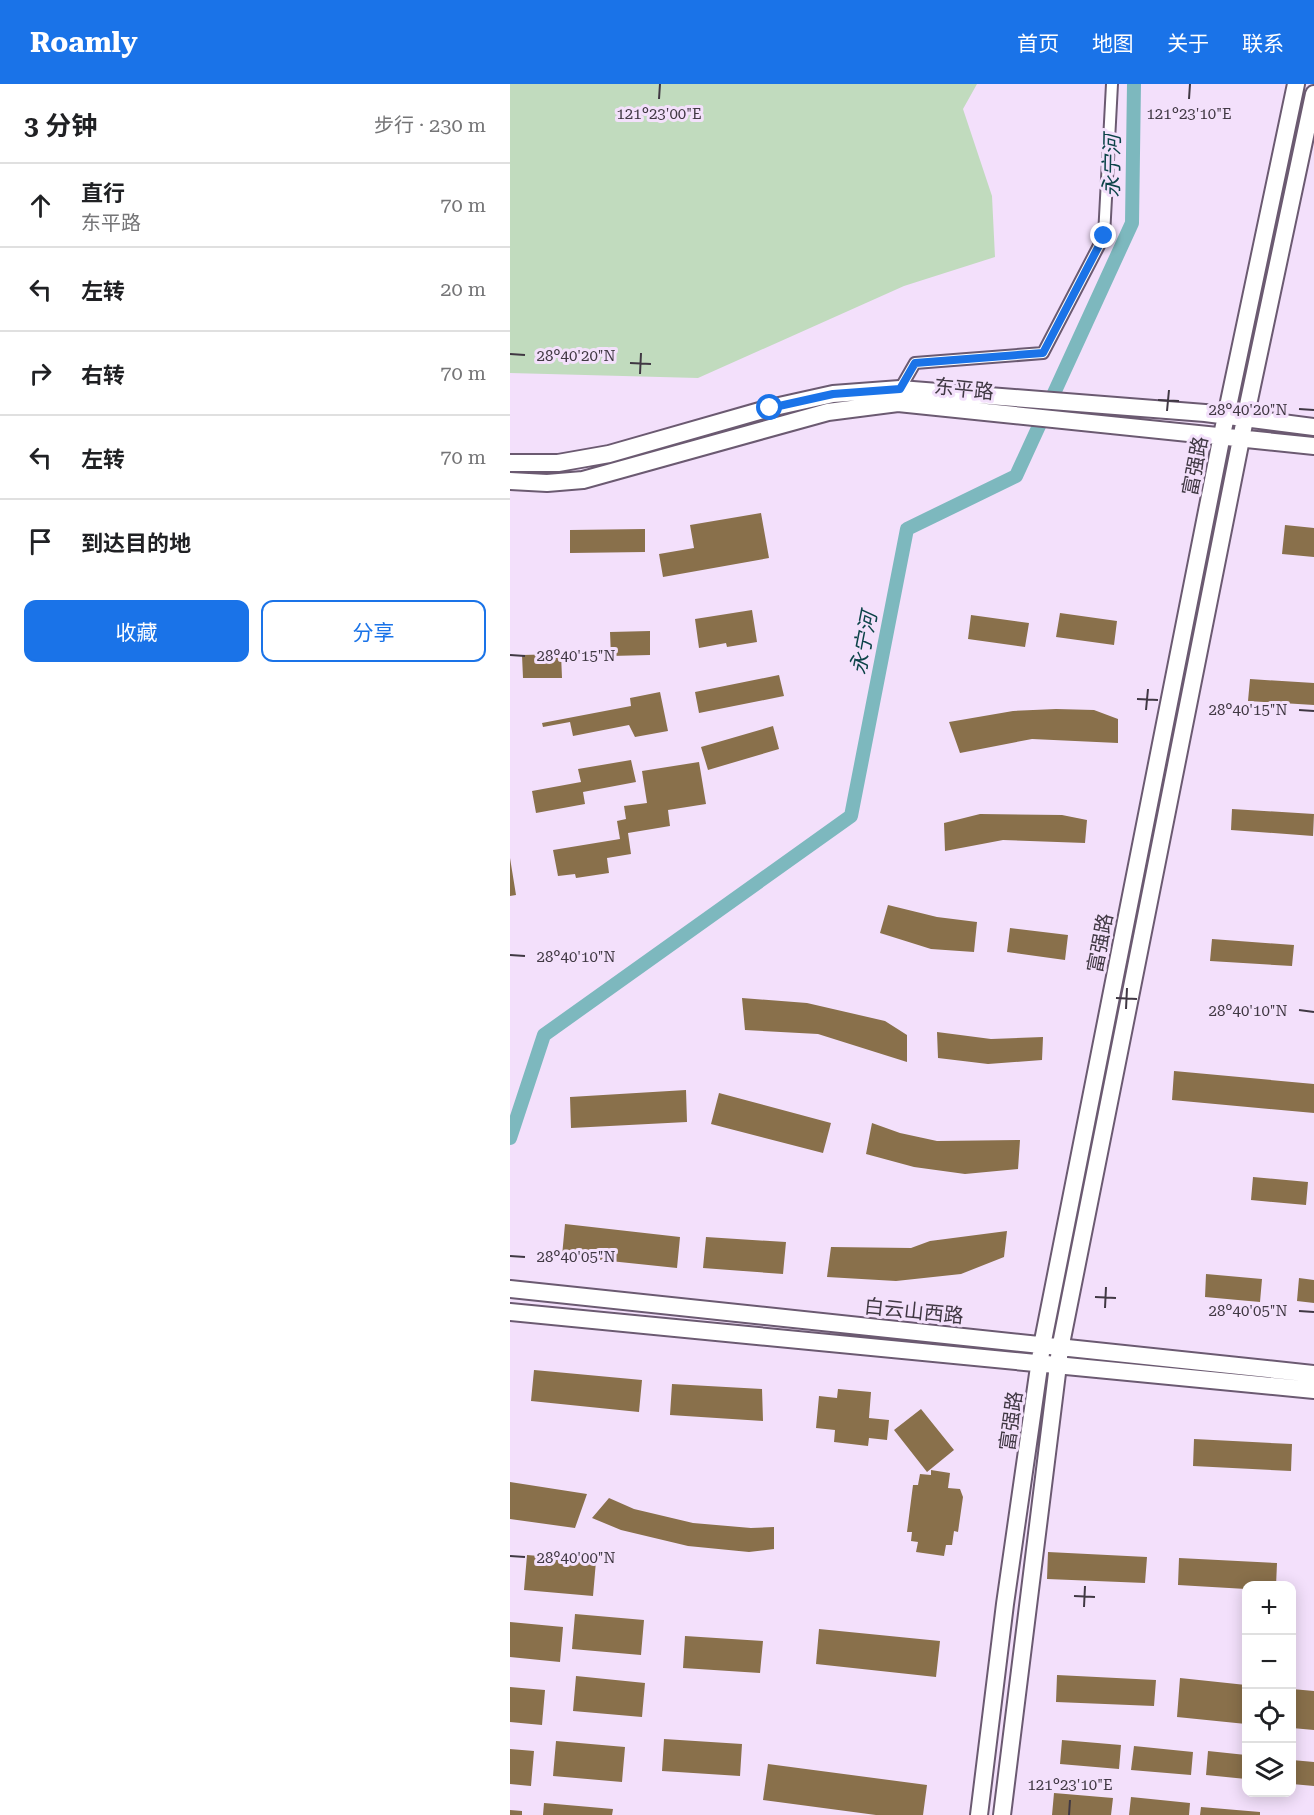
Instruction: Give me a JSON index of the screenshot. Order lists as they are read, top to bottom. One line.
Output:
{"streets":{"main road":["东平路","富强路","白云山西路"]},"crossings":[["东平路","富强路"],["富强路","白云山西路"]],"water":["永宁河"],"page":{"header":"Roamly","nav":["首页","地图","关于","联系"],"heading":["3 分钟","步行 · 230 m"],"list":[["直行","东平路","70 m"],["左转","20 m"],["右转","70 m"],["左转","70 m"],"到达目的地"],"buttons":["收藏","分享"],"map_buttons":["+","−"]},"coordinates":["121°23'00\"E","121°23'10\"E","28°40'20\"N","28°40'15\"N","28°40'10\"N","28°40'05\"N","28°40'00\"N"]}
